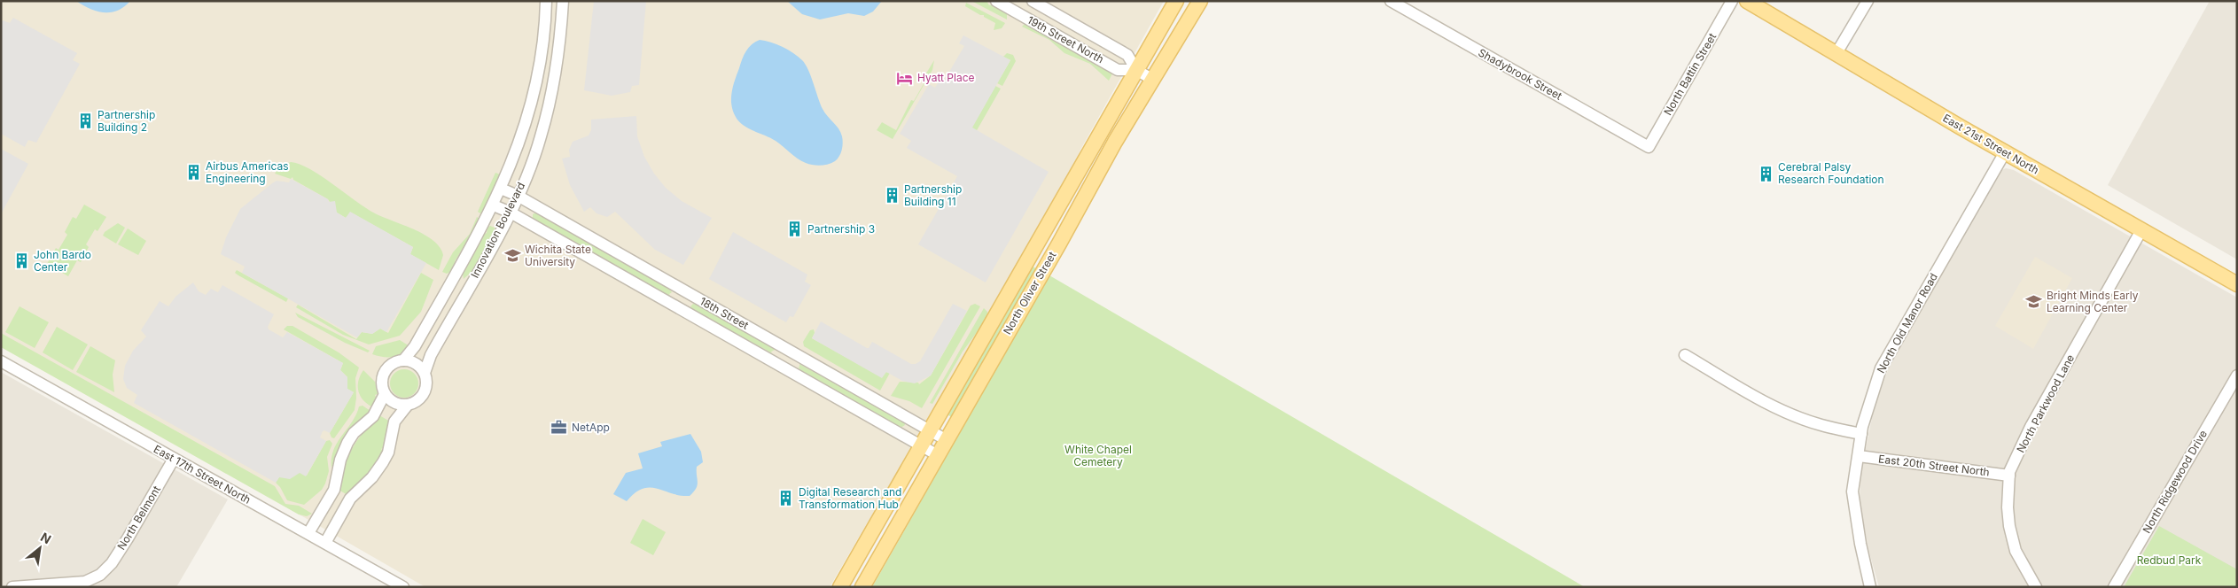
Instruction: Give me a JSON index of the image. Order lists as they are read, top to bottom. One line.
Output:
{"streets":{"main road":["East 21st Street North","North Oliver Street"],"street":["19th Street North","Shadybrook Street","North Battin Street","Innovation Boulevard","18th Street","North Old Manor Road","North Parkwood Lane","East 20th Street North","East 17th Street North","North Ridgewood Drive","North Belmont"]},"crossings":[["19th Street North","North Oliver Street"],["Shadybrook Street","North Battin Street"],["East 21st Street North","North Old Manor Road"],["East 21st Street North","North Parkwood Lane"],["Innovation Boulevard","18th Street"],["Innovation Boulevard","East 17th Street North"],["North Oliver Street","18th Street"],["North Old Manor Road","East 20th Street North"],["North Parkwood Lane","East 20th Street North"],["East 17th Street North","North Belmont"]],"parks":["White Chapel Cemetery","Redbud Park"],"places":{"hotel":["Hyatt Place"],"building":["Partnership Building 2","Airbus Americas Engineering","Cerebral Palsy Research Foundation","Partnership Building 11","Partnership 3","John Bardo Center","Digital Research and Transformation Hub"],"school or university":["Wichita State University","Bright Minds Early Learning Center"],"office":["NetApp"]},"north":"top right"}
